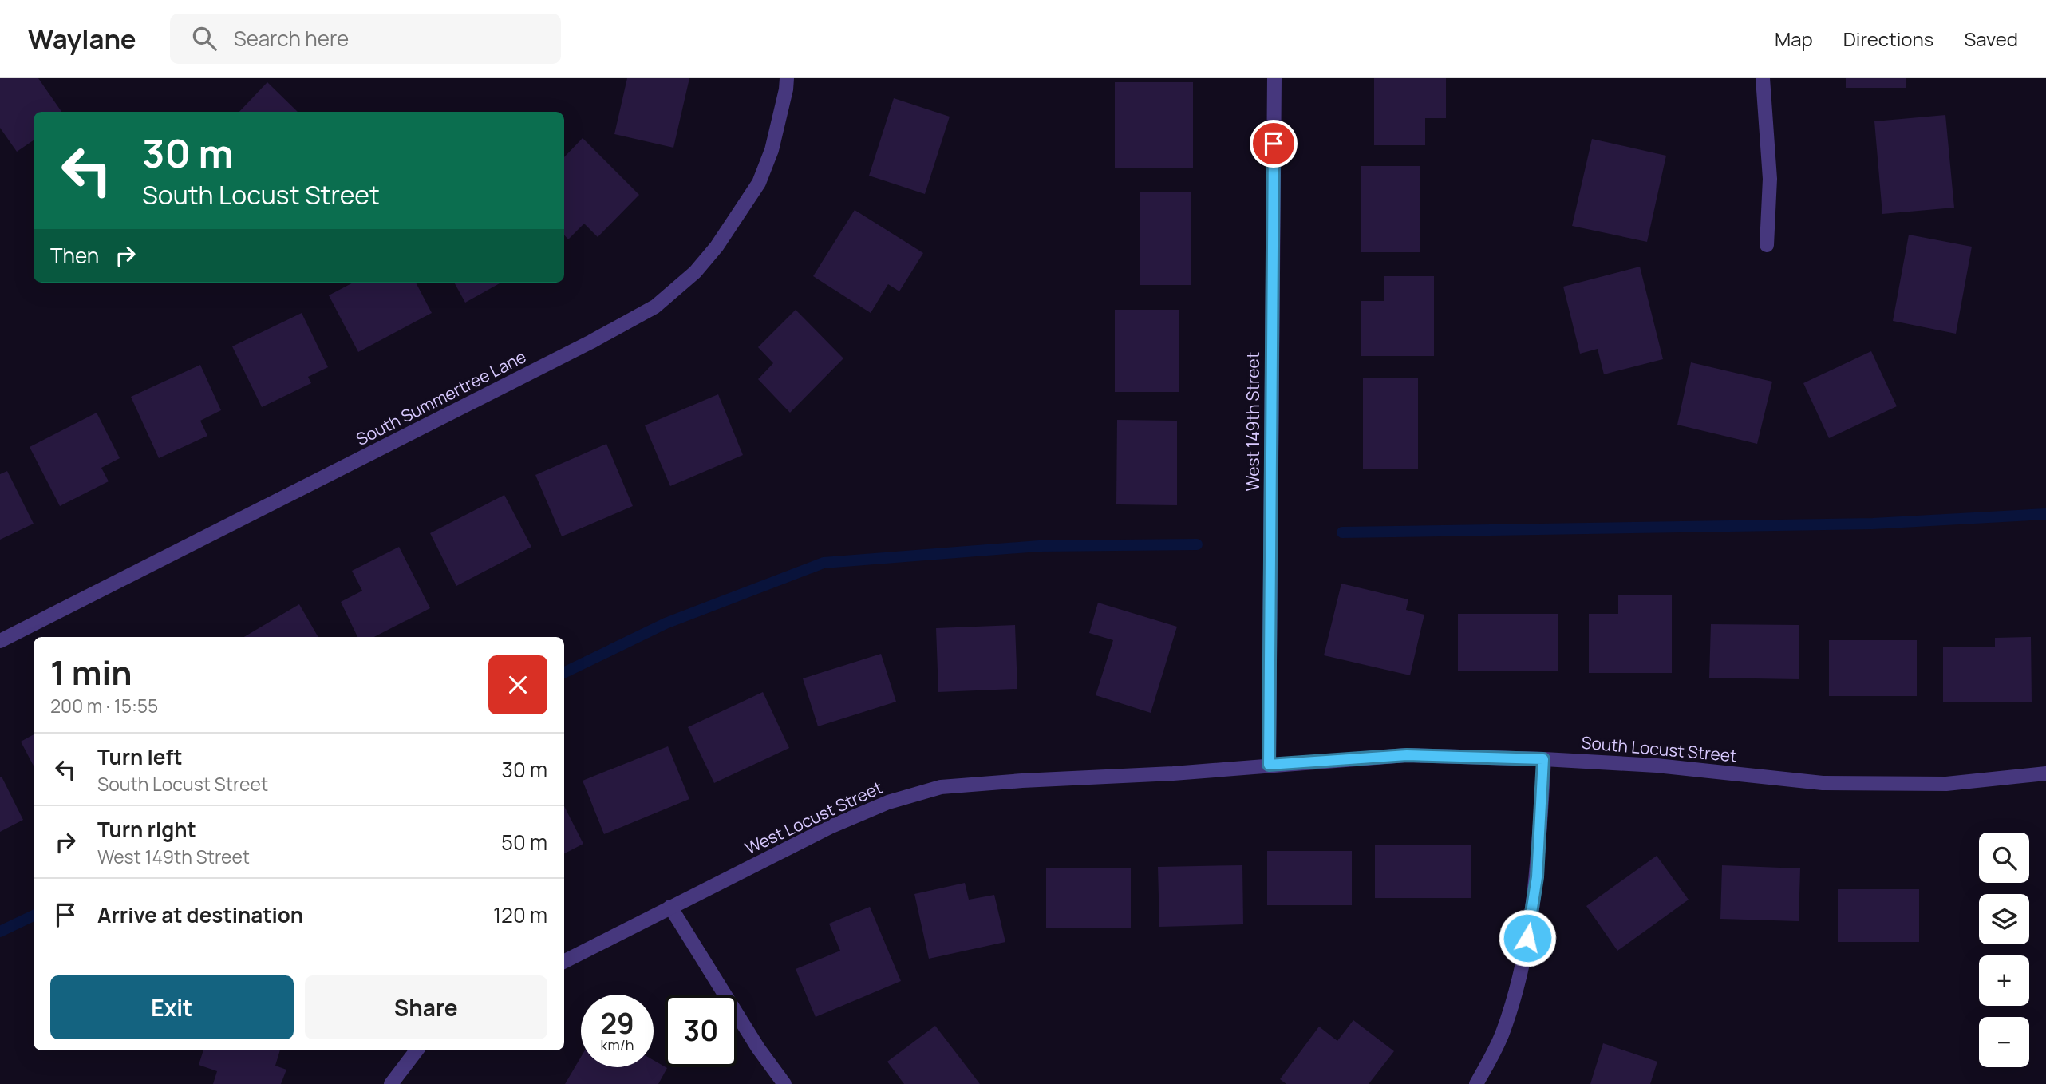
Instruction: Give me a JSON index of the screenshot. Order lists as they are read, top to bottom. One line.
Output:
{"streets":{"street":["South Summertree Lane","West 149th Street","South Locust Street","West Locust Street"]},"crossings":[["West 149th Street","South Locust Street"],["West 149th Street","West Locust Street"],["South Locust Street","West Locust Street"]],"page":{"header":"Waylane","search":"Search here","nav":["Map","Directions","Saved"],"turn":["30 m","South Locust Street"],"then":"Then","heading":["1 min","200 m · 15:55"],"list":[{"name":"Turn left","note":"South Locust Street","value":"30 m"},{"name":"Turn right","note":"West 149th Street","value":"50 m"},{"name":"Arrive at destination","value":"120 m"}],"map_buttons":["+","−"],"buttons":["Exit","Share"],"speed":"29 km/h","limit":"30"}}
